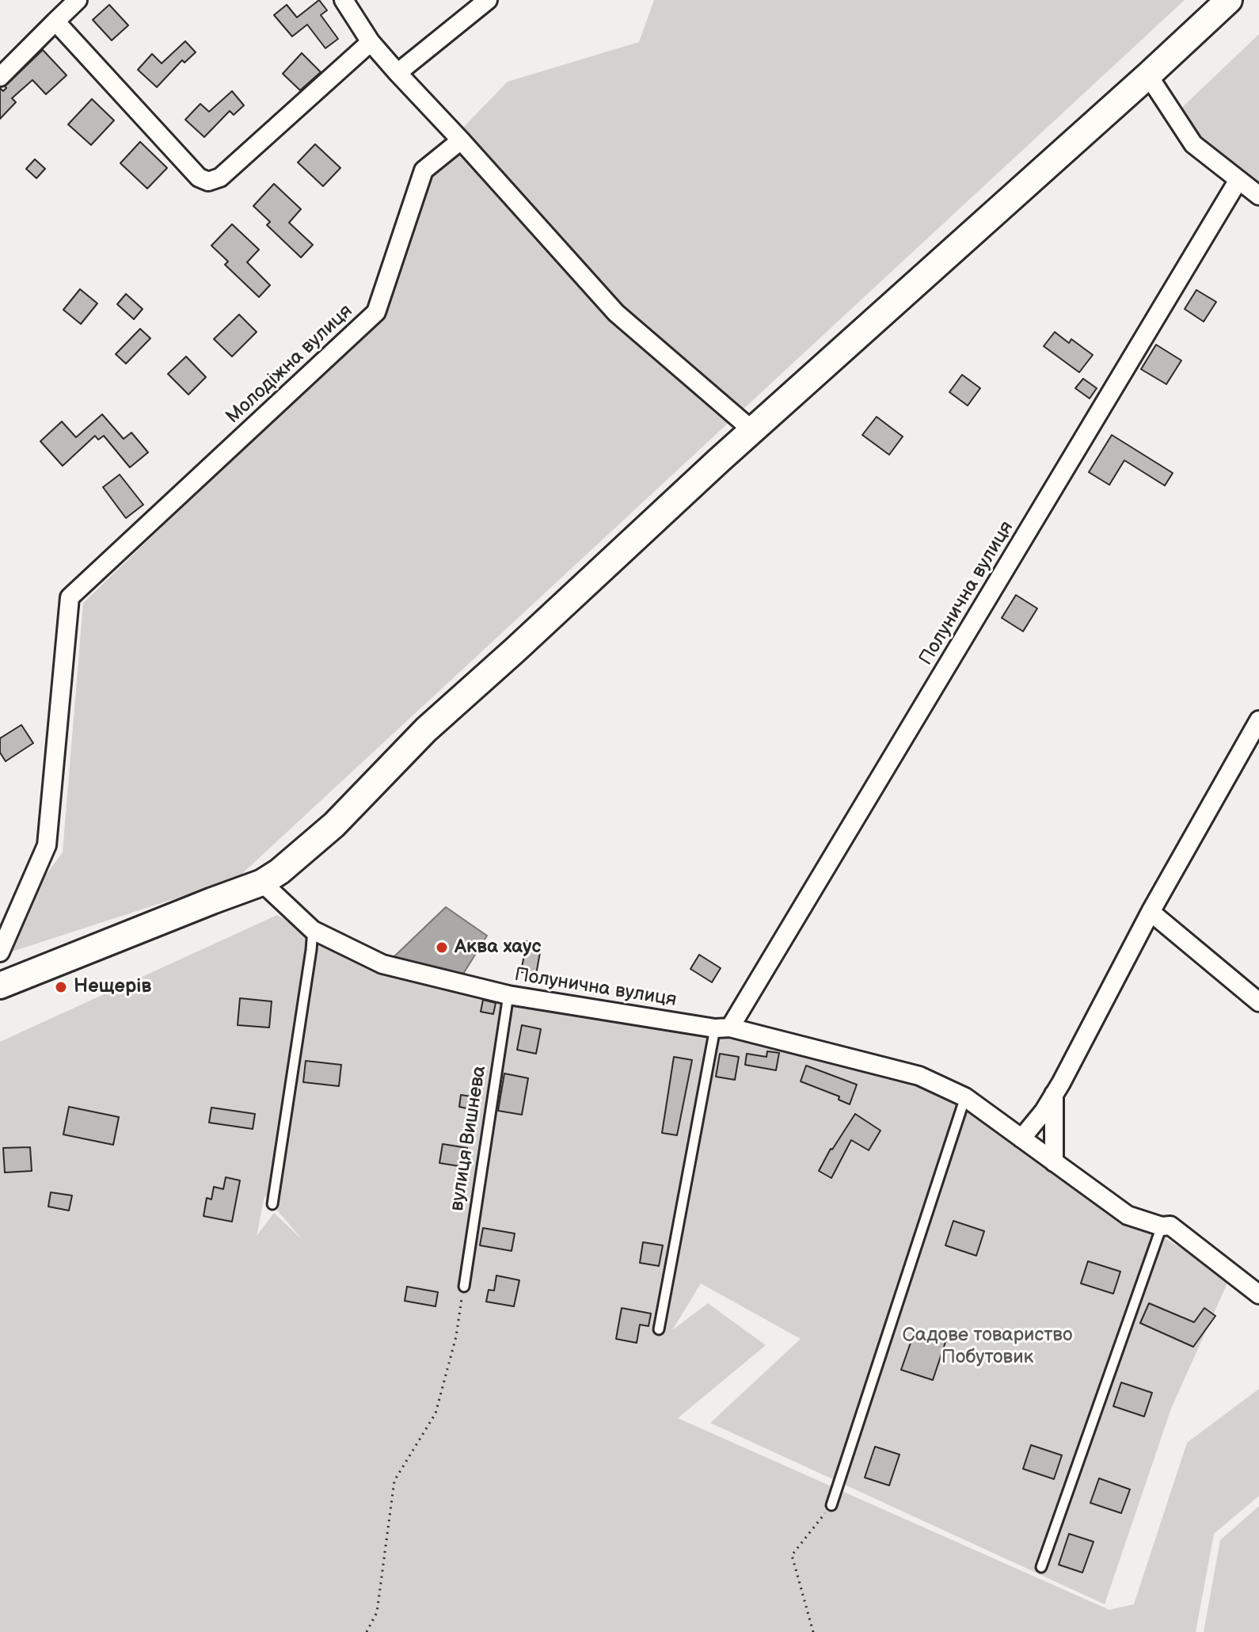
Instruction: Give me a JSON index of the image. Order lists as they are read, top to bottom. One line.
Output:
{"streets":{"street":["Молодіжна вулиця","Полунична вулиця"],"lane":["вулиця Вишнева"]},"crossings":[["Полунична вулиця","вулиця Вишнева"]],"parks":["Садове товариство Побутовик"],"places":["Аква хаус","Нещерів"]}
